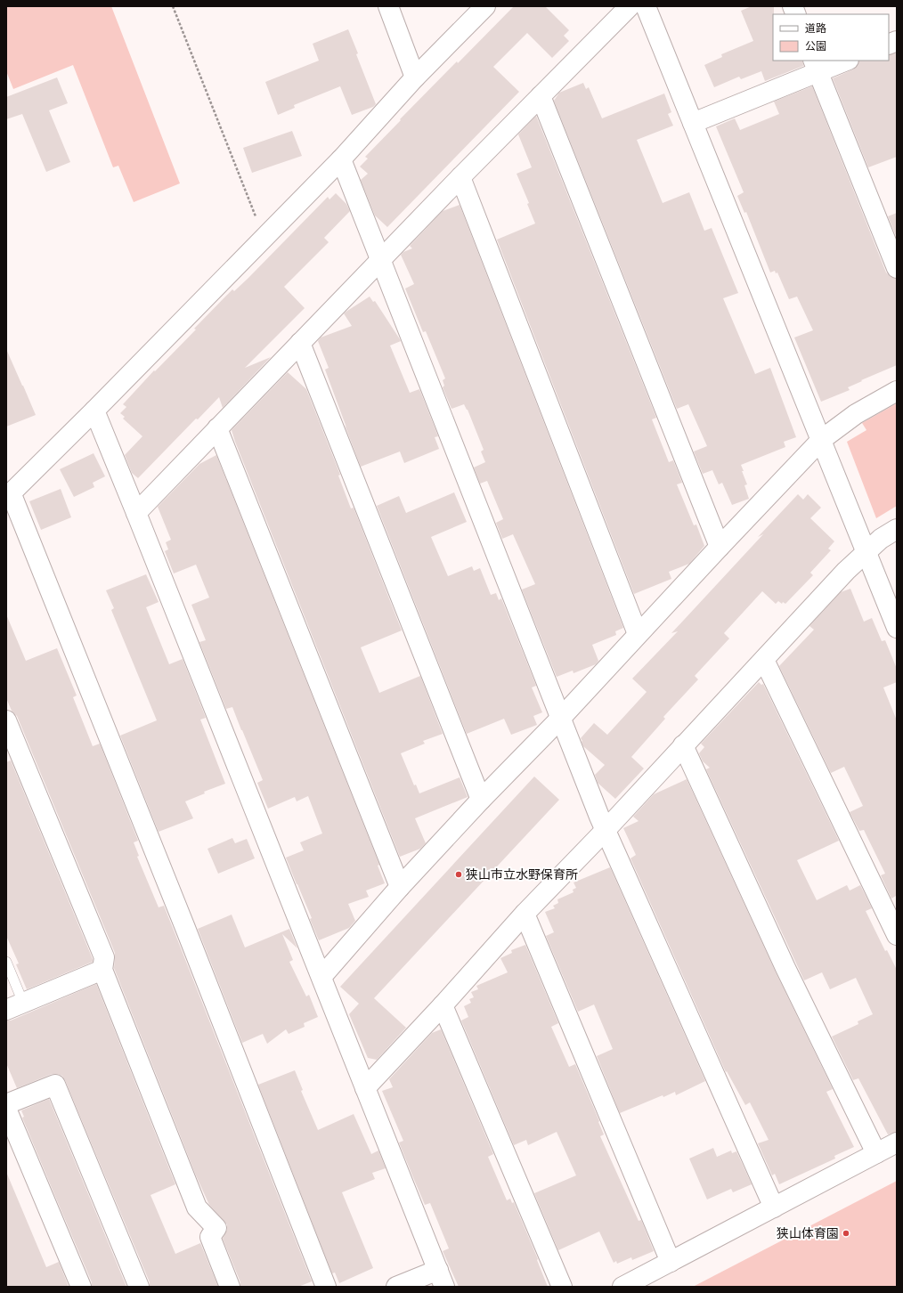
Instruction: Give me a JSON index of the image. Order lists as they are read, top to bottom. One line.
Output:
{"places":["狭山市立水野保育所","狭山体育園"],"legend":["道路","公園"]}
